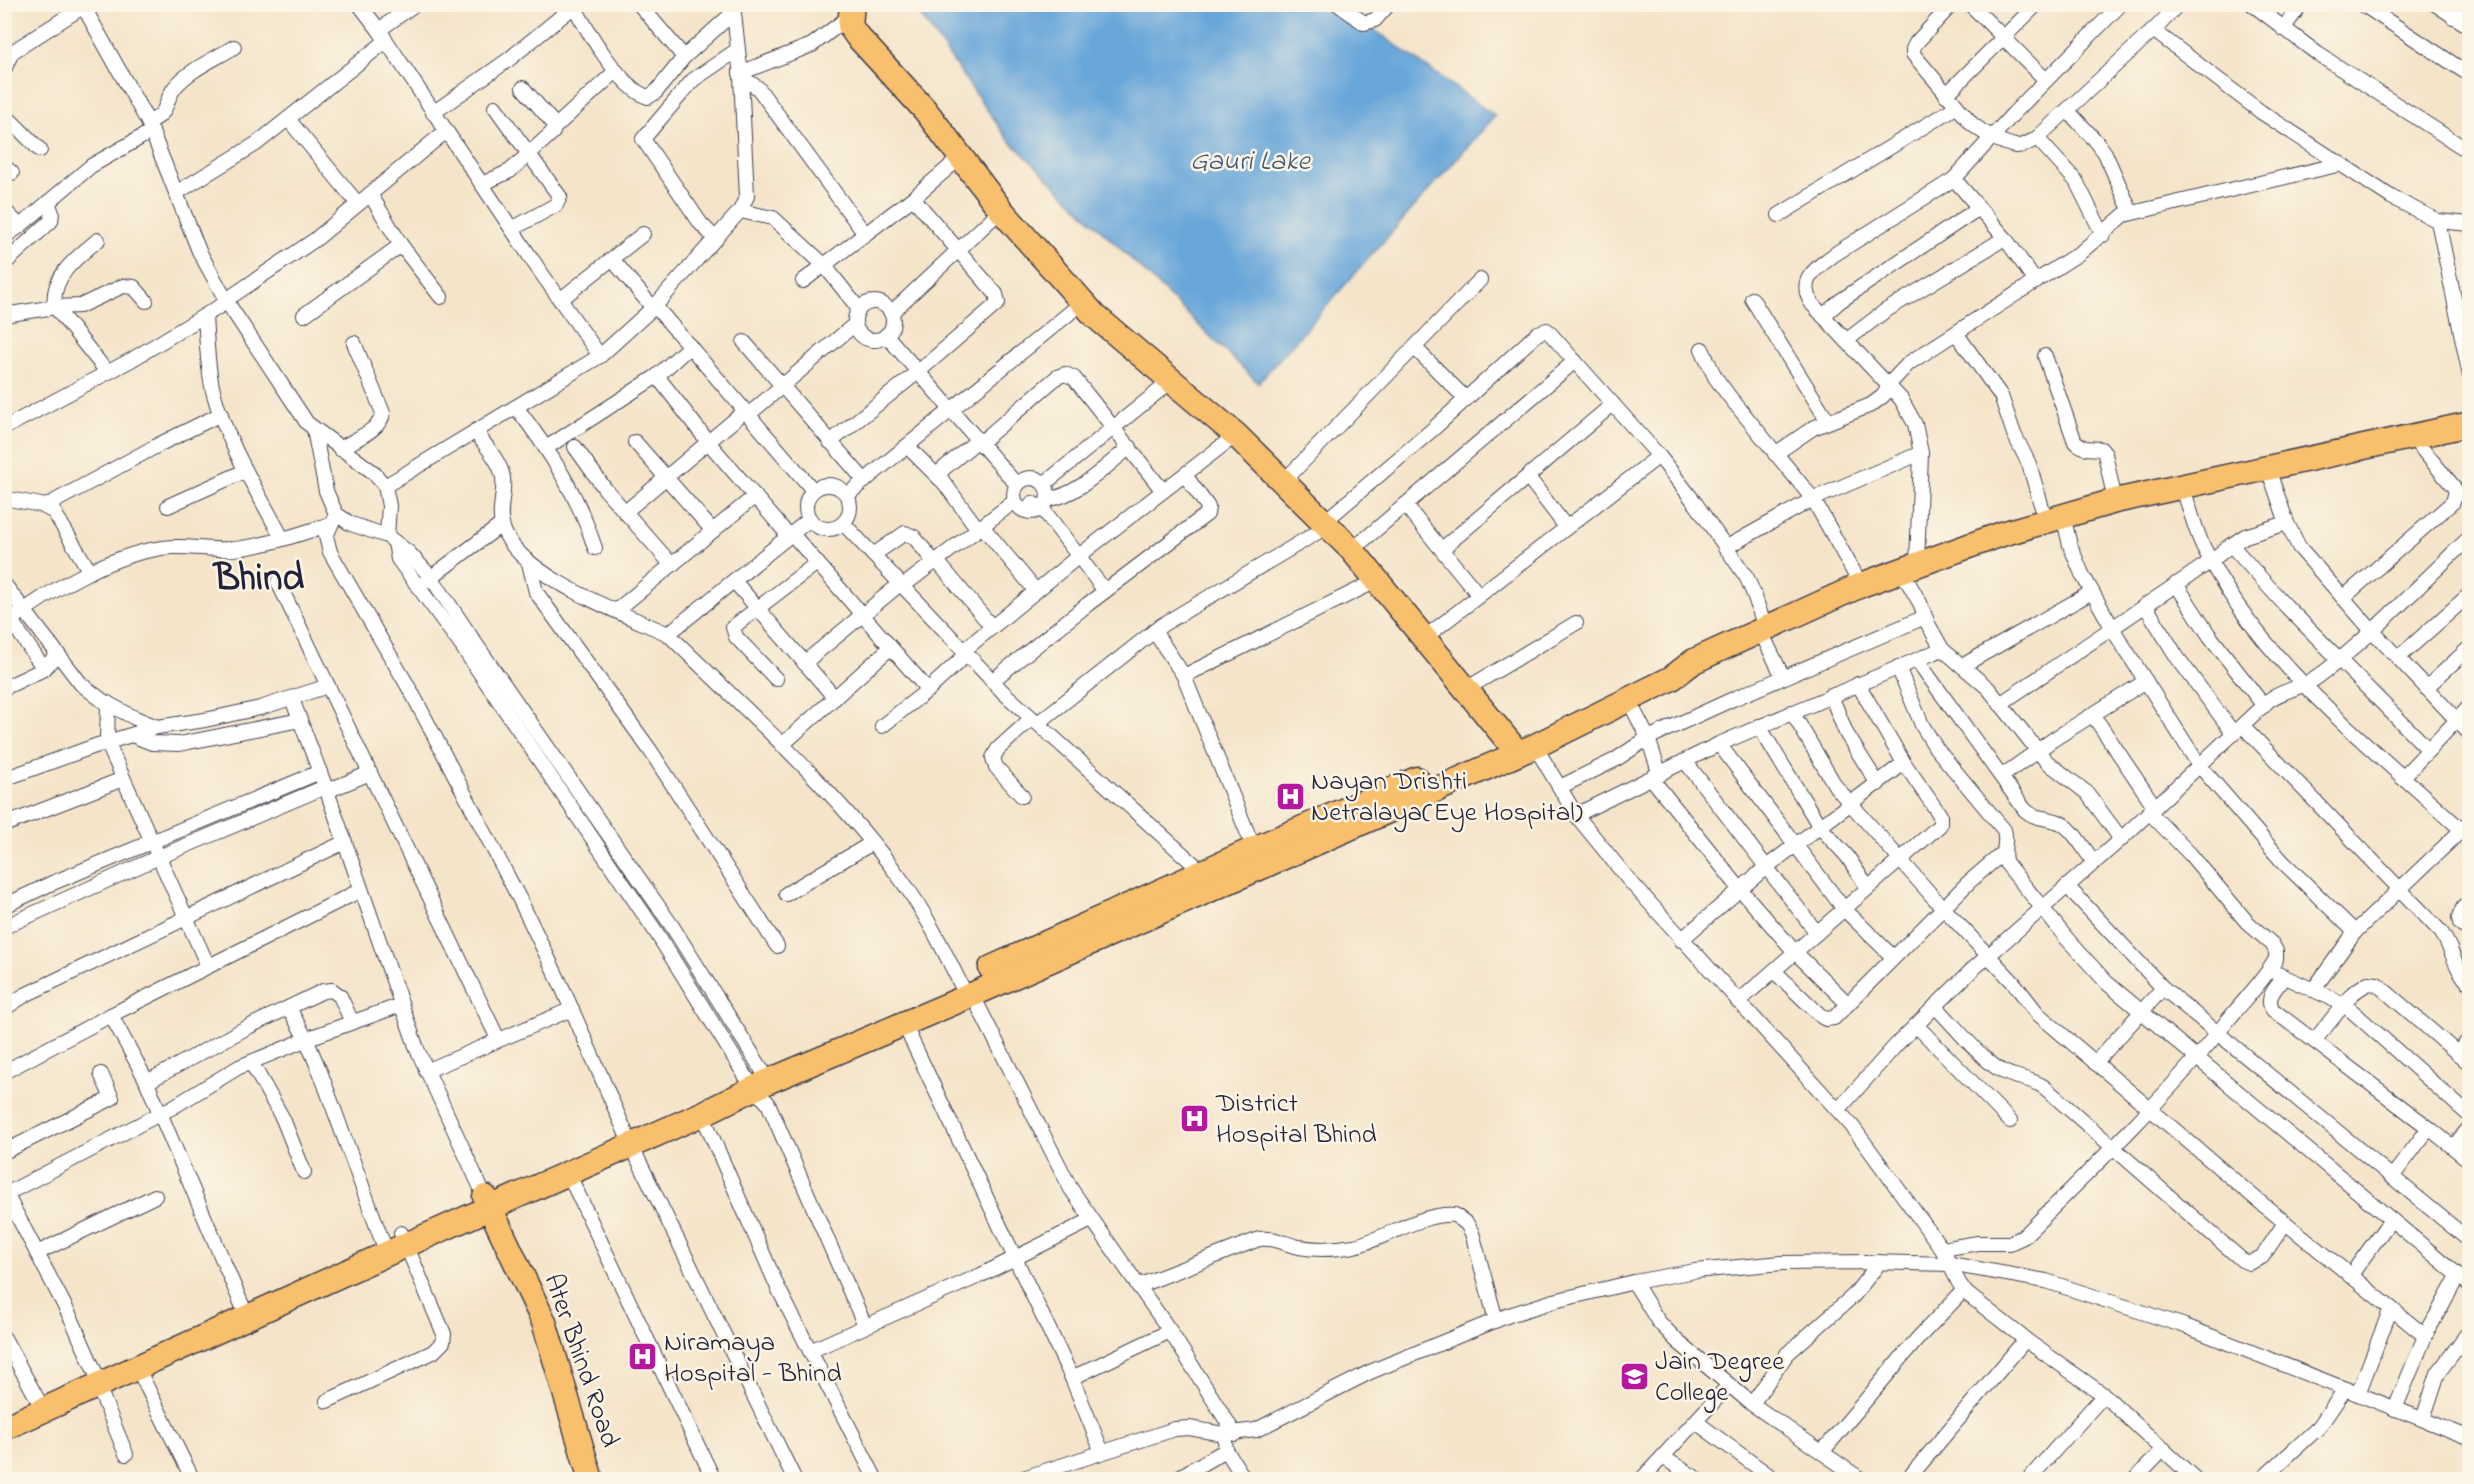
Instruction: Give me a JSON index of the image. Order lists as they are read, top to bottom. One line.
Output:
{"streets":{"highway":["Ater Bhind Road"]},"districts":["Bhind"],"water":["Gauri Lake"],"places":{"hospital":["Nayan Drishti Netralaya(Eye Hospital)","District Hospital Bhind","Niramaya Hospital - Bhind"],"school or university":["Jain Degree College"]}}
